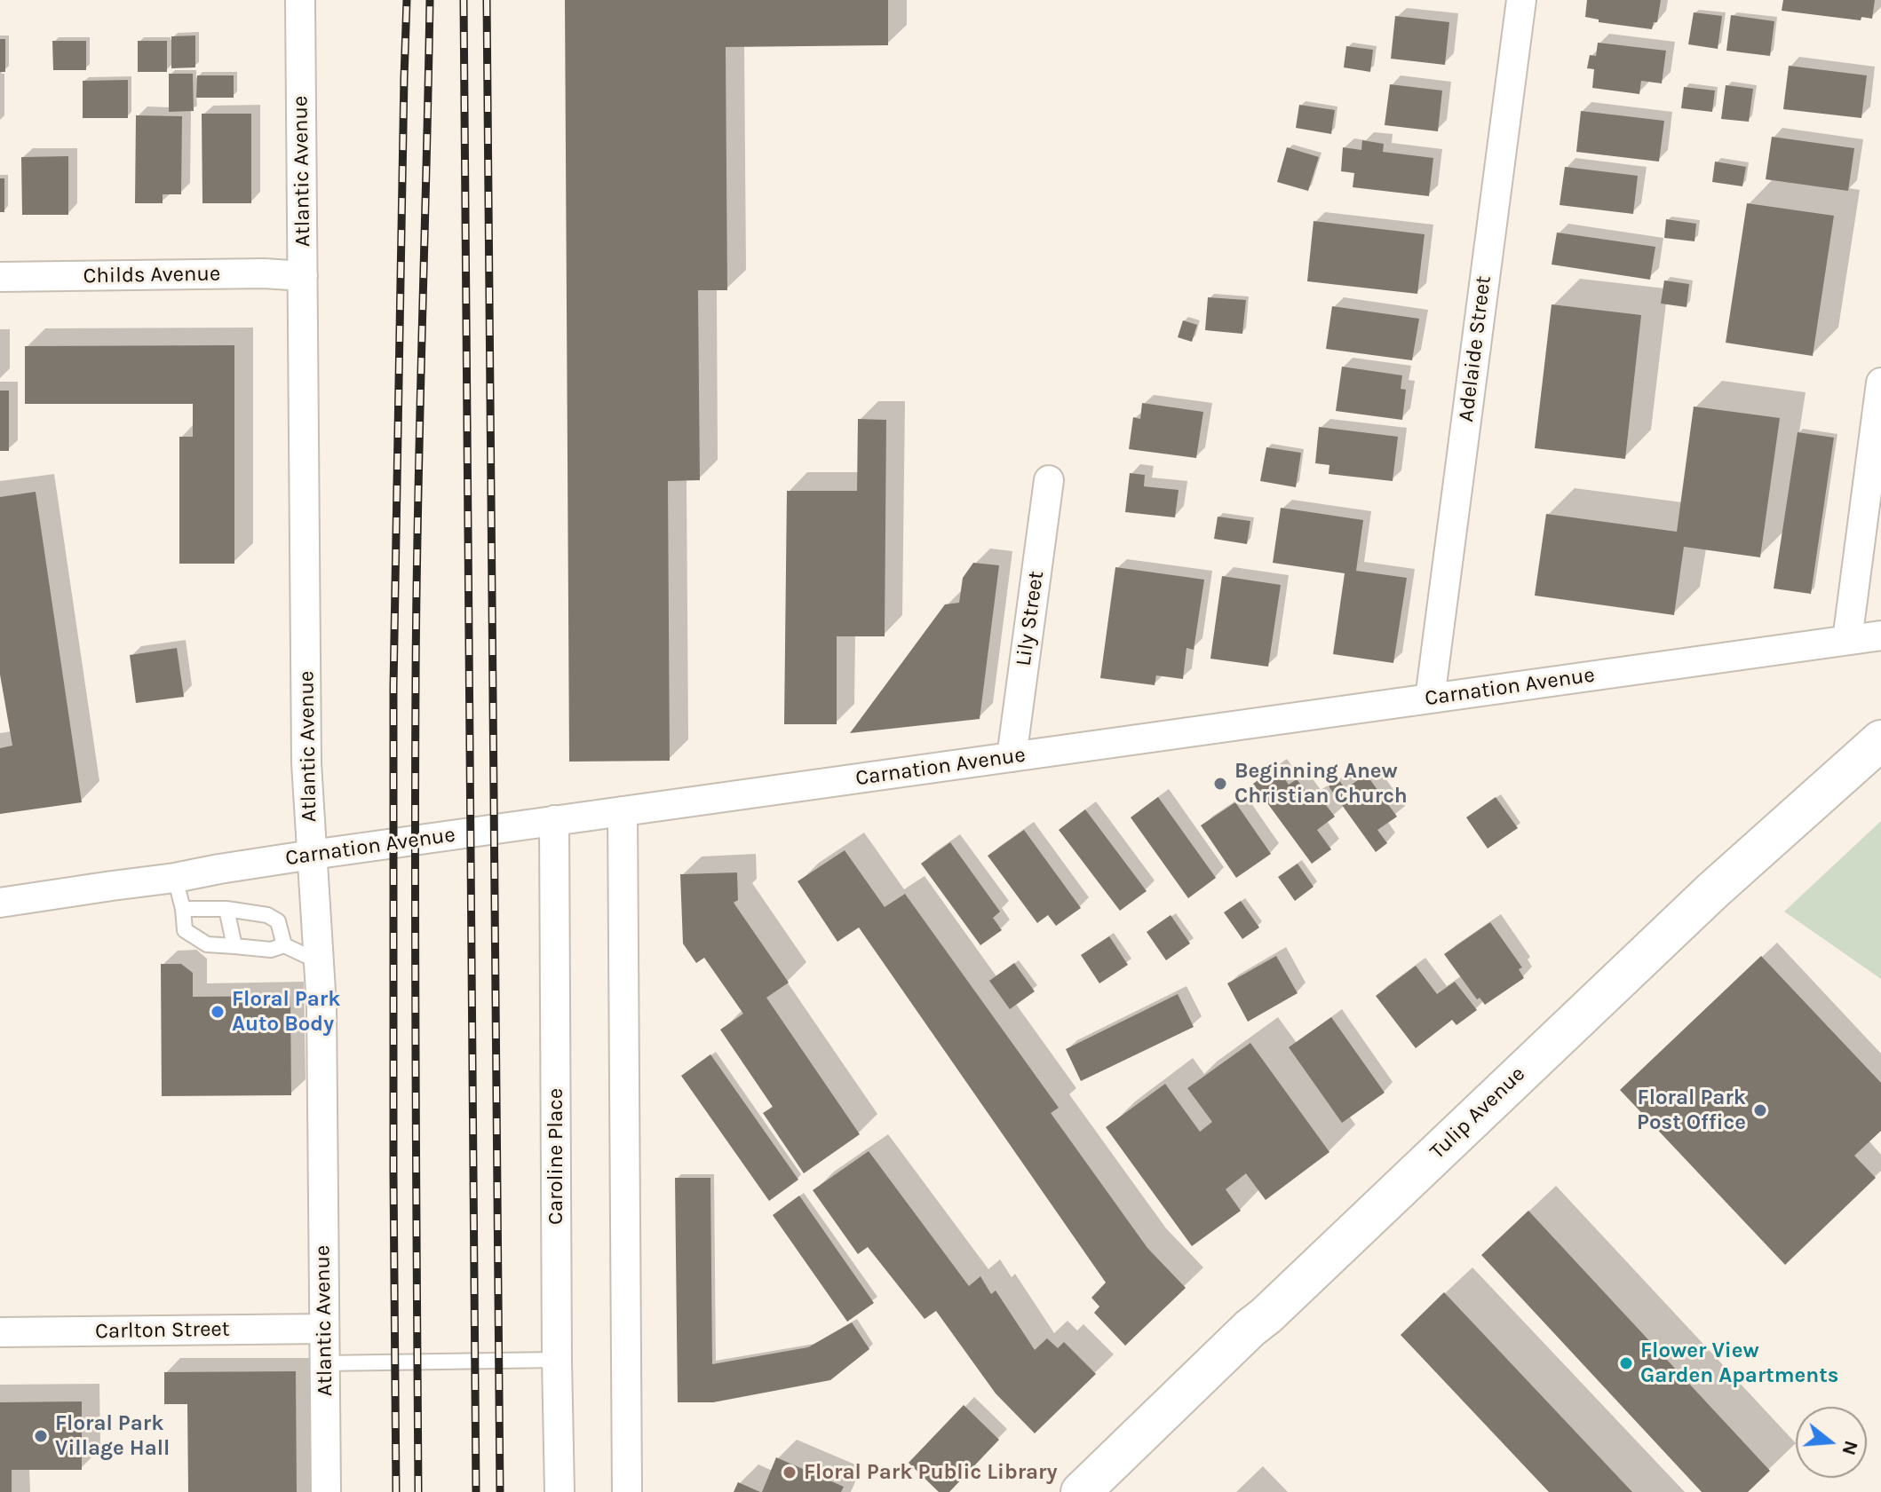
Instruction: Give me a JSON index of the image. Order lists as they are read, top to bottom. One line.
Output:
{"streets":{"main road":["Tulip Avenue"],"street":["Atlantic Avenue","Childs Avenue","Adelaide Street","Lily Street","Carnation Avenue","Caroline Place","Carlton Street"]},"crossings":[["Atlantic Avenue","Childs Avenue"],["Atlantic Avenue","Carnation Avenue"],["Atlantic Avenue","Carlton Street"],["Adelaide Street","Carnation Avenue"],["Lily Street","Carnation Avenue"],["Carnation Avenue","Caroline Place"]],"places":["Beginning Anew Christian Church","Floral Park Auto Body","Floral Park Post Office","Flower View Garden Apartments","Floral Park Village Hall","Floral Park Public Library"],"north":"right"}
